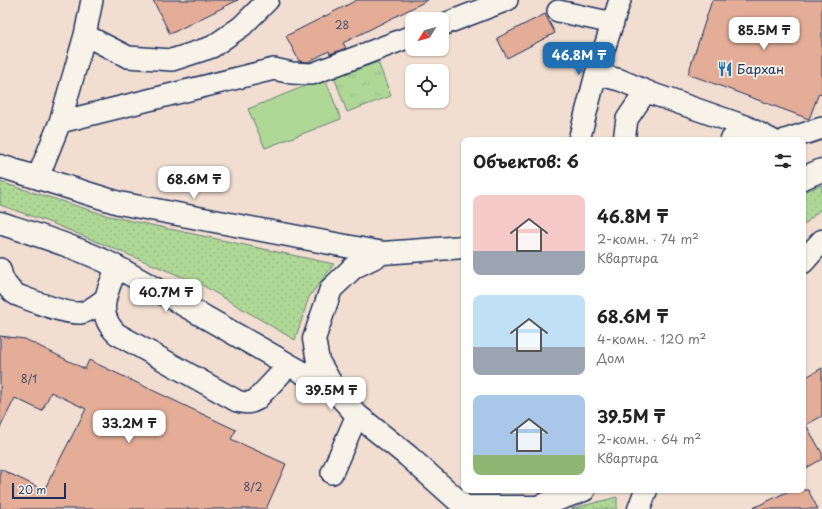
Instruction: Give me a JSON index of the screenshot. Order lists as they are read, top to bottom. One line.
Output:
{"places":{"restaurant":["Бархан"]},"house_numbers":["28","8/1","8/2"],"scale_bar":"20 m","north":"bottom left","page":{"price":["85.5M ₸","46.8M ₸","68.6M ₸","40.7M ₸","39.5M ₸","33.2M ₸"],"heading":"Объектов: 6","list":[{"name":"46.8M ₸","note":"2-комн. · 74 m² · Квартира"},{"name":"68.6M ₸","note":"4-комн. · 120 m² · Дом"},{"name":"39.5M ₸","note":"2-комн. · 64 m² · Квартира"}],"scale":"20 m"}}
